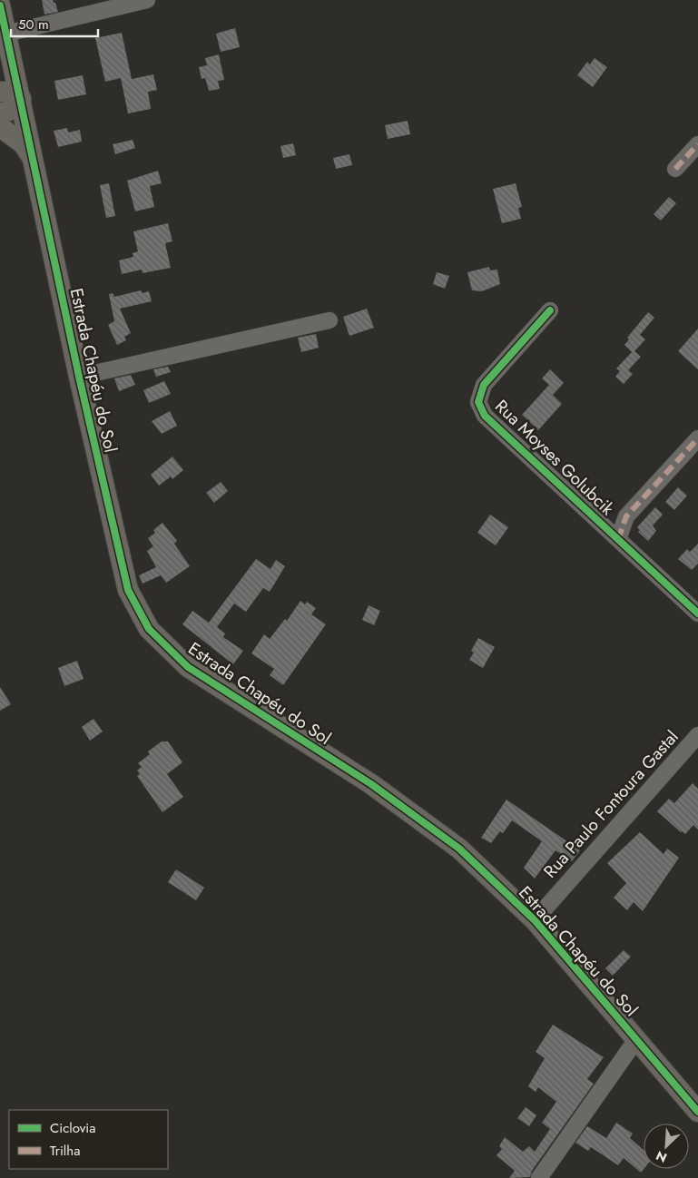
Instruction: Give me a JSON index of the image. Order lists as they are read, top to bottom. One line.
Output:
{"streets":{"main road":["Estrada Chapéu do Sol"],"street":["Rua Moyses Golubcik","Rua Paulo Fontoura Gastal"]},"crossings":[["Estrada Chapéu do Sol","Rua Paulo Fontoura Gastal"]],"legend":["Ciclovia","Trilha"],"scale_bar":"50 m","north":"bottom left"}
